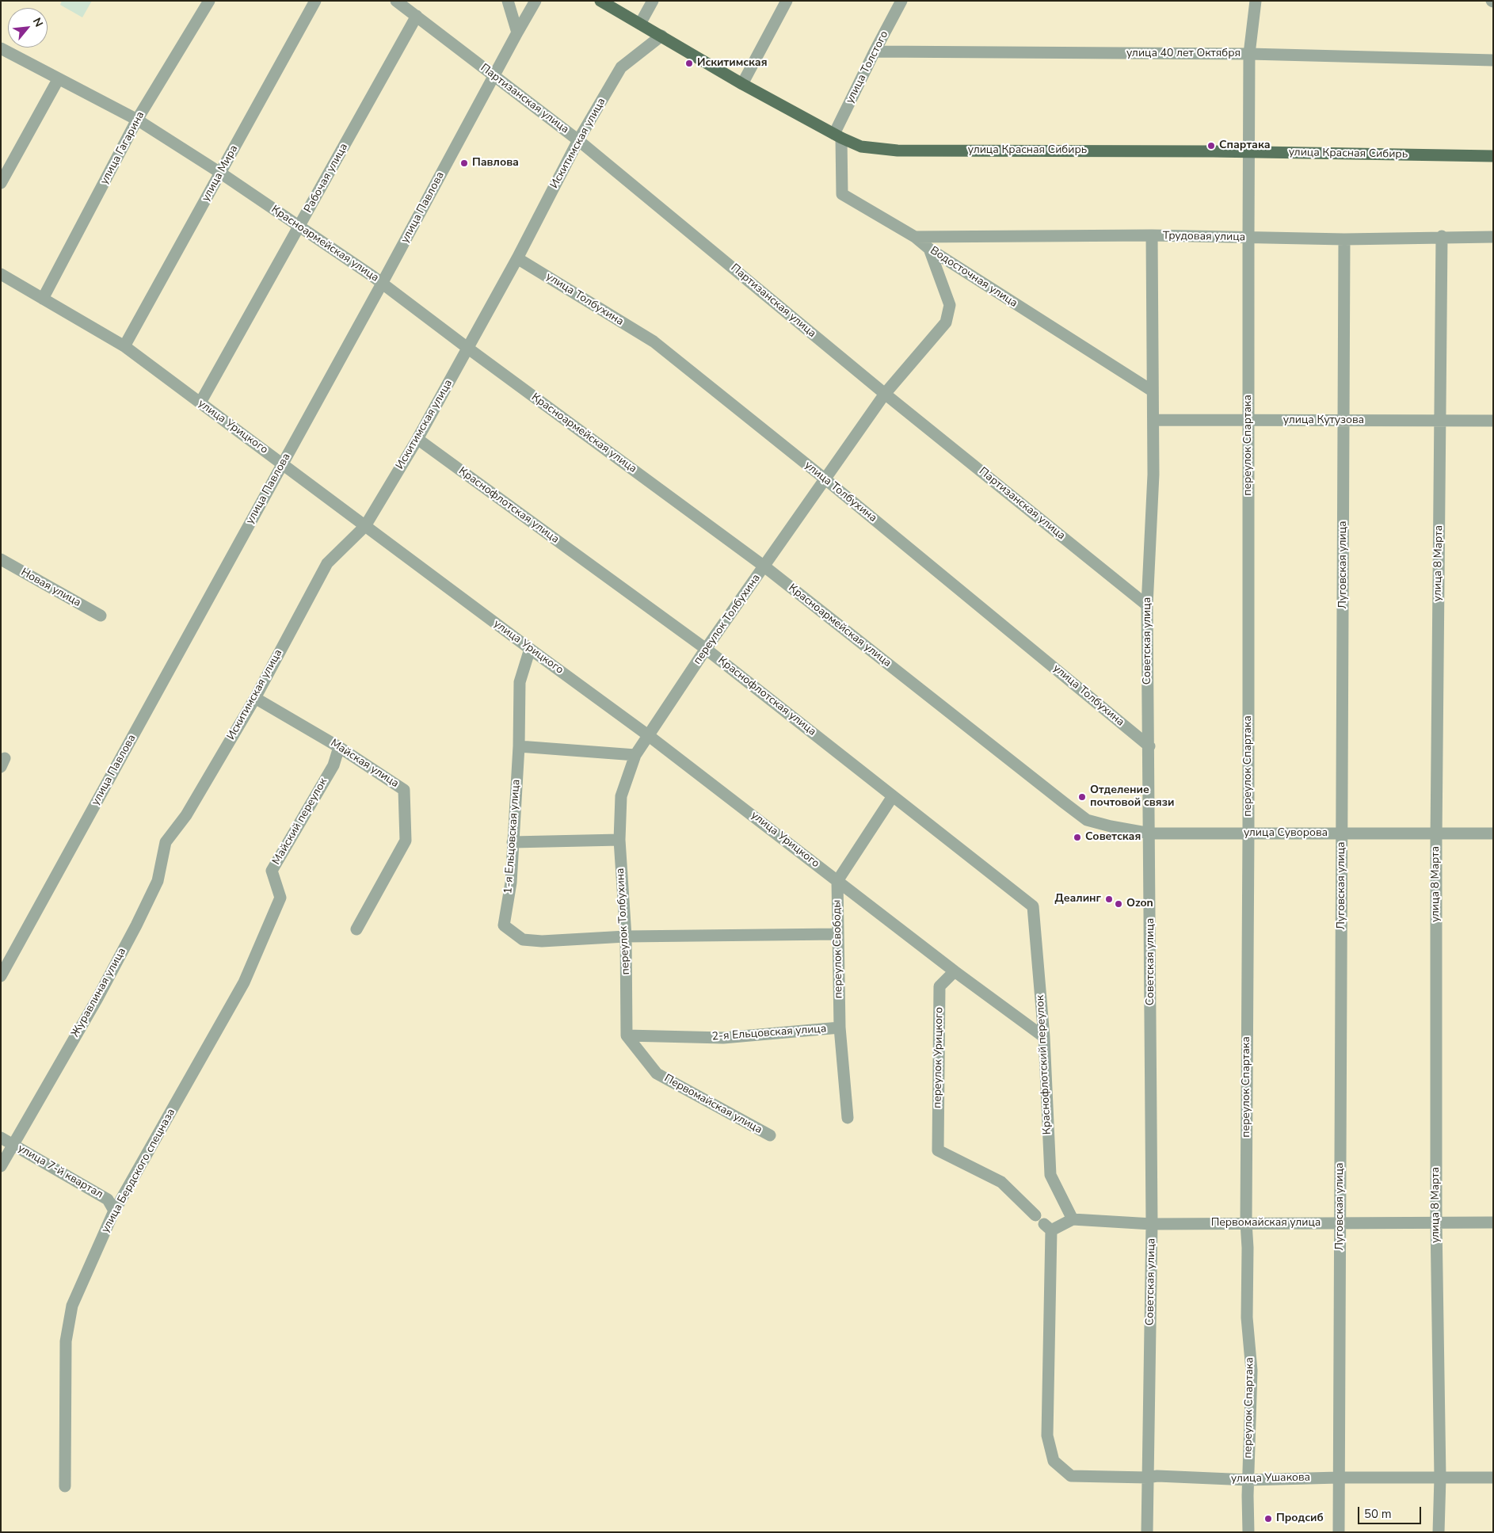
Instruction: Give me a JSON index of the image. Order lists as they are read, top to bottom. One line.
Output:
{"streets":{"main road":["улица Красная Сибирь"],"street":["улица 40 лет Октября","улица Толстого","Партизанская улица","Искитимская улица","улица Гагарина","улица Мира","Рабочая улица","улица Павлова","Трудовая улица","Красноармейская улица","Водосточная улица","улица Толбухина","улица Кутузова","улица Урицкого","переулок Спартака","Краснофлотская улица","улица 8 Марта","Луговская улица","Новая улица","переулок Толбухина","Советская улица","Майская улица","Майский переулок","улица Суворова","1-я Ельцовская улица","переулок Свободы","Журавлиная улица","2-я Ельцовская улица","переулок Урицкого","Краснофлотский переулок","Первомайская улица","улица Бердского спецназа","улица 7-й квартал","улица Ушакова"]},"crossings":[["улица 40 лет Октября","улица Толстого"],["улица 40 лет Октября","переулок Спартака"],["улица Толстого","улица Красная Сибирь"],["улица Толстого","Водосточная улица"],["Партизанская улица","Искитимская улица"],["Партизанская улица","Рабочая улица"],["Партизанская улица","улица Павлова"],["Партизанская улица","переулок Толбухина"],["Партизанская улица","Советская улица"],["Искитимская улица","улица Красная Сибирь"],["Искитимская улица","Красноармейская улица"],["Искитимская улица","улица Толбухина"],["Искитимская улица","улица Урицкого"],["Искитимская улица","Краснофлотская улица"],["Искитимская улица","Майская улица"],["Искитимская улица","Журавлиная улица"],["улица Гагарина","Красноармейская улица"],["улица Гагарина","улица Урицкого"],["улица Красная Сибирь","Водосточная улица"],["улица Красная Сибирь","переулок Спартака"],["улица Мира","Красноармейская улица"],["улица Мира","улица Урицкого"],["Рабочая улица","Красноармейская улица"],["Рабочая улица","улица Урицкого"],["улица Павлова","Красноармейская улица"],["улица Павлова","улица Урицкого"],["Трудовая улица","Водосточная улица"],["Трудовая улица","переулок Спартака"],["Трудовая улица","улица 8 Марта"],["Трудовая улица","Луговская улица"],["Трудовая улица","Советская улица"],["Красноармейская улица","переулок Толбухина"],["Красноармейская улица","Советская улица"],["Красноармейская улица","улица Суворова"],["Водосточная улица","переулок Толбухина"],["Водосточная улица","Советская улица"],["улица Толбухина","переулок Толбухина"],["улица Толбухина","Советская улица"],["улица Кутузова","переулок Спартака"],["улица Кутузова","улица 8 Марта"],["улица Кутузова","Луговская улица"],["улица Кутузова","Советская улица"],["улица Урицкого","переулок Толбухина"],["улица Урицкого","1-я Ельцовская улица"],["улица Урицкого","переулок Свободы"],["улица Урицкого","переулок Урицкого"],["улица Урицкого","Краснофлотский переулок"],["переулок Спартака","улица Суворова"],["переулок Спартака","Первомайская улица"],["переулок Спартака","улица Ушакова"],["Краснофлотская улица","переулок Толбухина"],["Краснофлотская улица","Краснофлотский переулок"],["улица 8 Марта","улица Суворова"],["улица 8 Марта","Первомайская улица"],["улица 8 Марта","улица Ушакова"],["Луговская улица","улица Суворова"],["Луговская улица","Первомайская улица"],["Луговская улица","улица Ушакова"],["переулок Толбухина","1-я Ельцовская улица"],["переулок Толбухина","2-я Ельцовская улица"],["переулок Толбухина","Первомайская улица"],["Советская улица","улица Суворова"],["Советская улица","Первомайская улица"],["Советская улица","улица Ушакова"],["Майская улица","Майский переулок"],["Майский переулок","улица Бердского спецназа"],["1-я Ельцовская улица","переулок Свободы"],["переулок Свободы","2-я Ельцовская улица"],["Журавлиная улица","улица 7-й квартал"],["2-я Ельцовская улица","Первомайская улица"],["переулок Урицкого","улица Ушакова"],["Краснофлотский переулок","Первомайская улица"],["улица Бердского спецназа","улица 7-й квартал"]],"places":["Искитимская","Спартака","Павлова","Отделение почтовой связи","Советская","Деалинг","Ozon","Продсиб"],"scale_bar":"50 m","north":"top right"}
